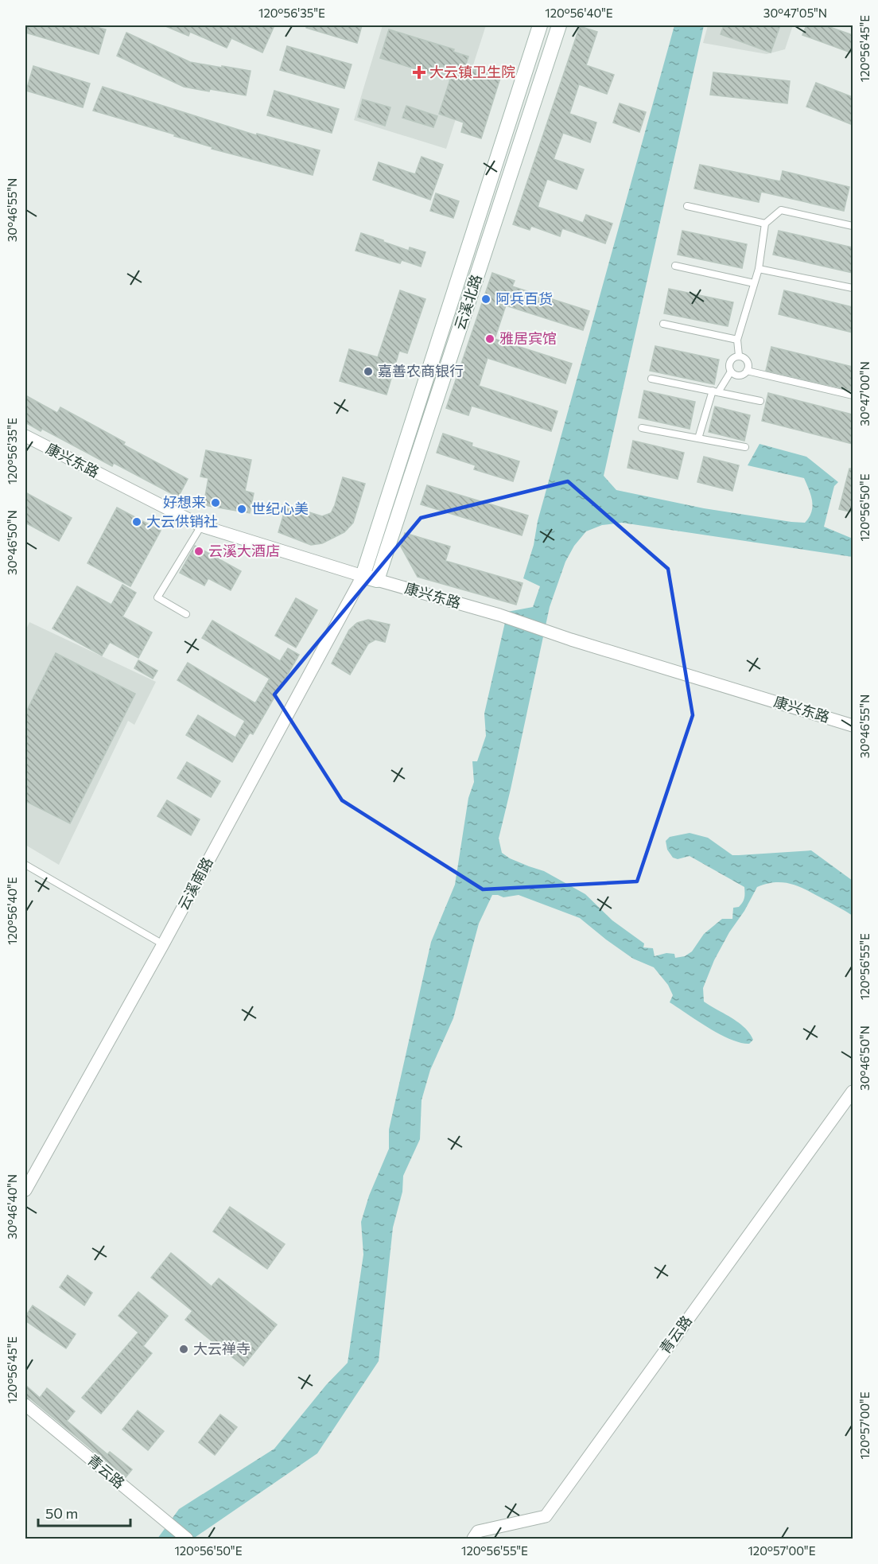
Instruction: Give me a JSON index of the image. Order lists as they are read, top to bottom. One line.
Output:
{"streets":{"street":["云溪北路","康兴东路","云溪南路","青云路"]},"crossings":[["云溪北路","康兴东路"],["云溪北路","云溪南路"],["康兴东路","云溪南路"]],"places":{"health":["大云镇卫生院"],"other":["阿兵百货","雅居宾馆","嘉善农商银行","好想来","世纪心美","大云供销社","云溪大酒店","大云禅寺"]},"scale_bar":"50 m","coordinates":["120°56'35\"E","120°56'40\"E","30°47'05\"N","120°56'45\"E","30°46'55\"N","30°47'00\"N","120°56'50\"E","30°46'50\"N","120°56'55\"E","30°46'40\"N","120°57'00\"E"]}
